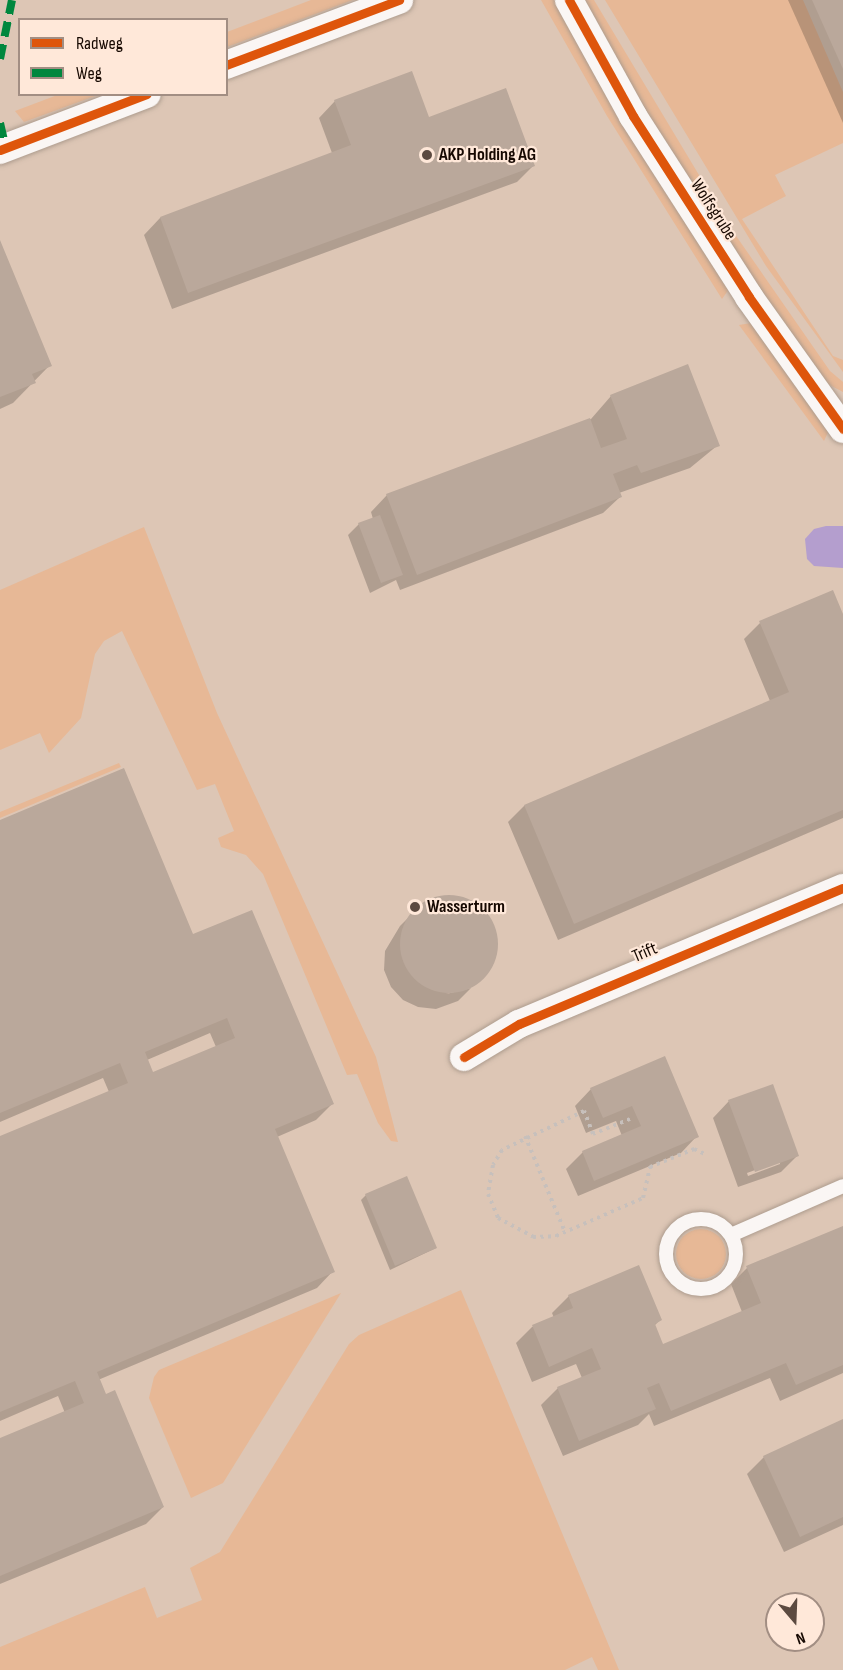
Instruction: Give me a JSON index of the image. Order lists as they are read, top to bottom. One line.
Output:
{"streets":{"street":["Wolfsgrube","Trift"]},"places":["AKP Holding AG","Wasserturm"],"legend":["Radweg","Weg"],"north":"bottom"}
